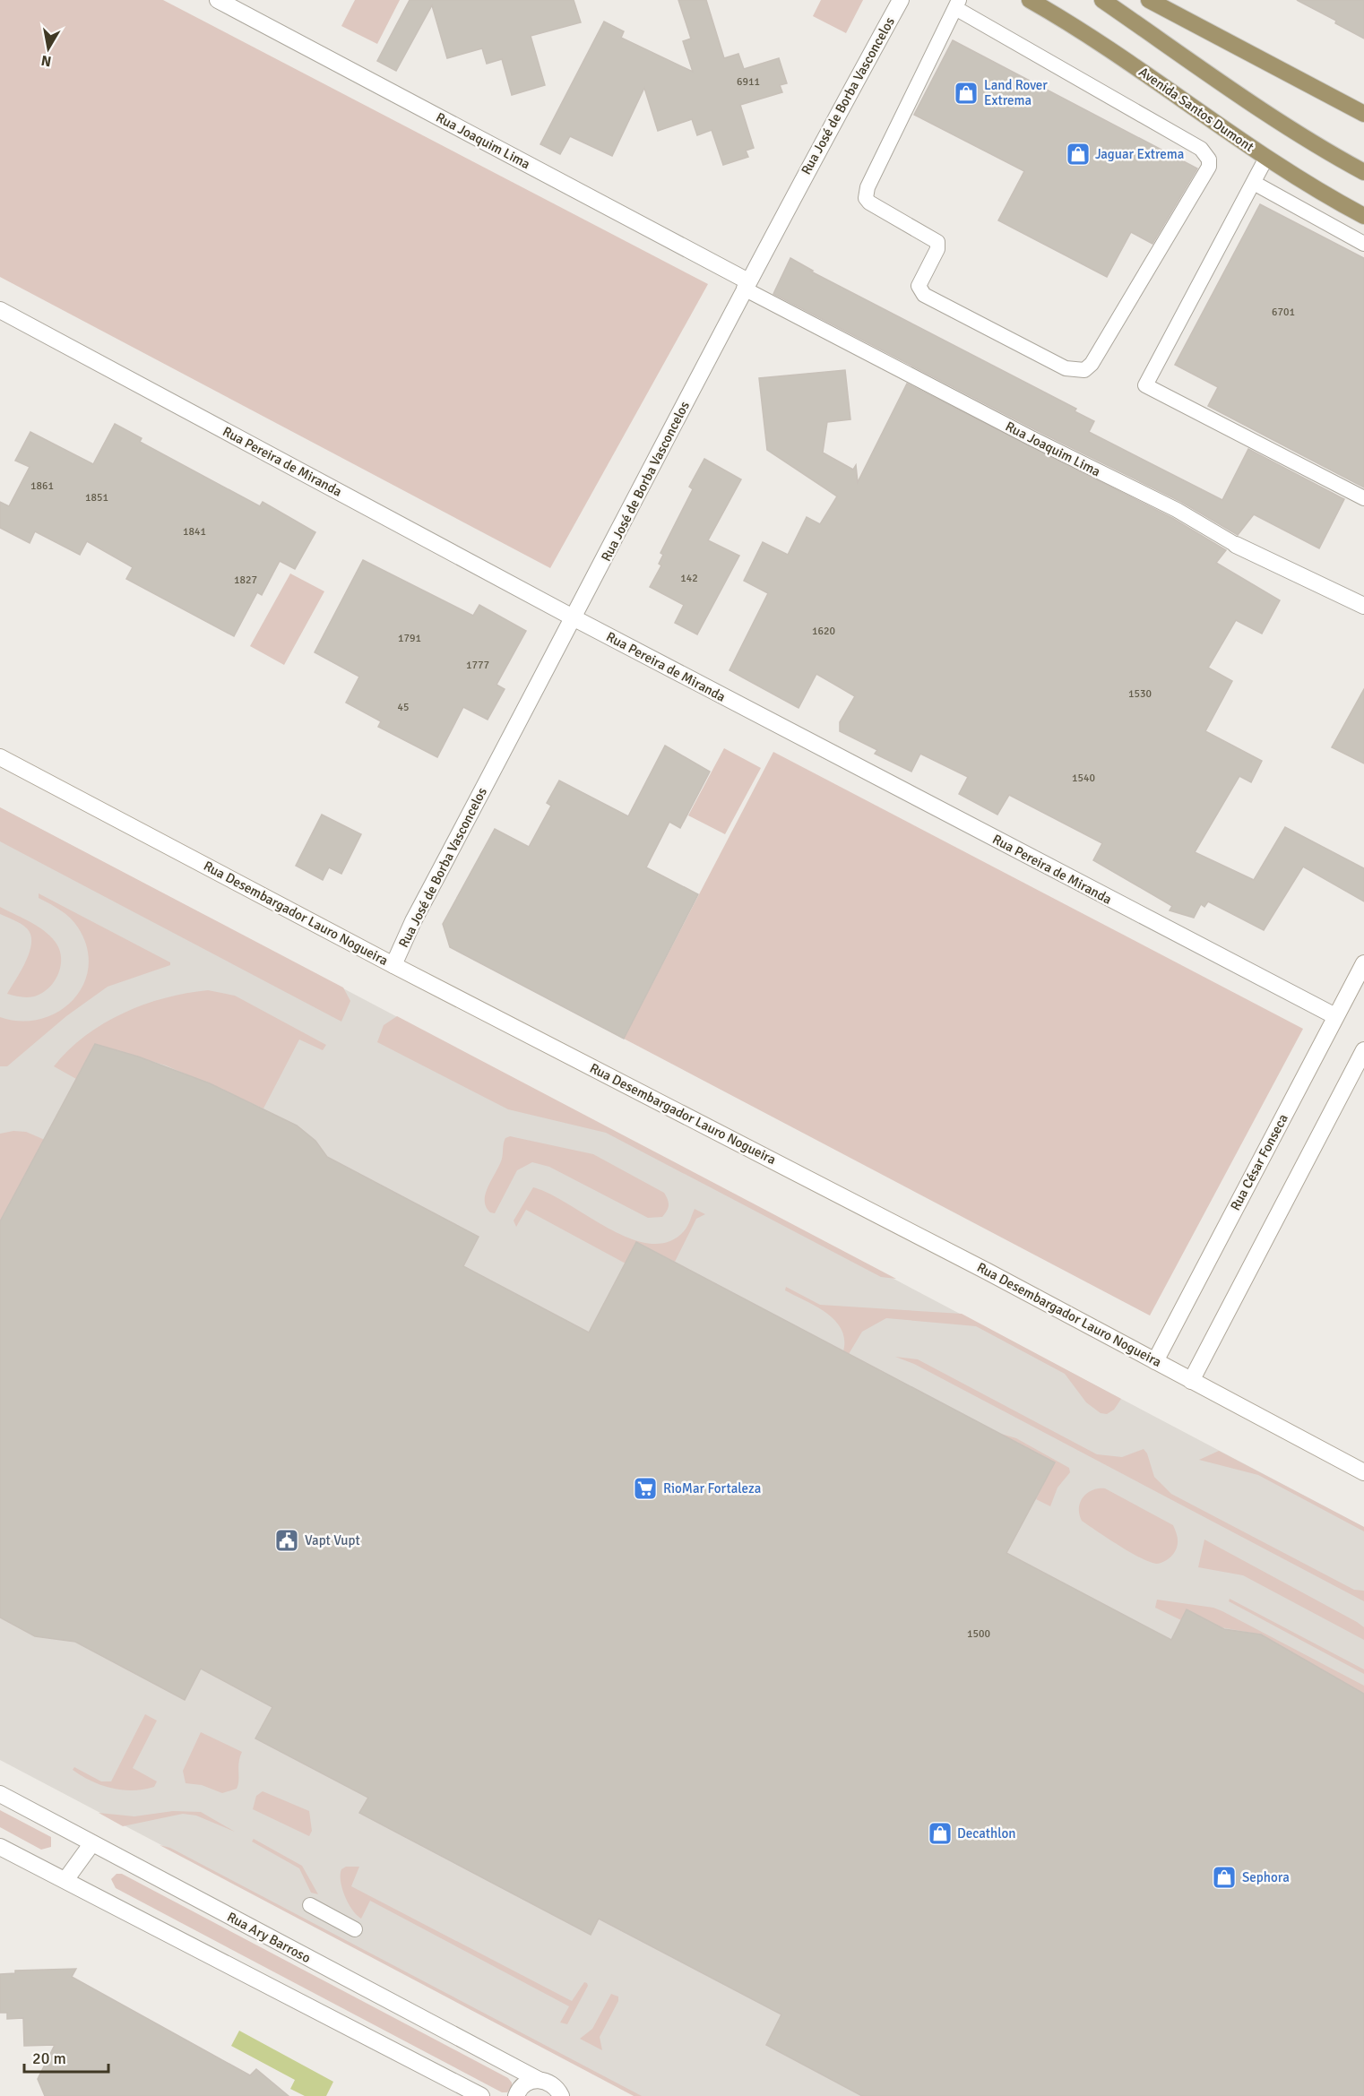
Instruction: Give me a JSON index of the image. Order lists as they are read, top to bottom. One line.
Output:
{"streets":{"main road":["Avenida Santos Dumont"],"street":["Rua José de Borba Vasconcelos","Rua Joaquim Lima","Rua Pereira de Miranda","Rua Desembargador Lauro Nogueira","Rua César Fonseca","Rua Ary Barroso"]},"crossings":[["Rua José de Borba Vasconcelos","Rua Joaquim Lima"],["Rua José de Borba Vasconcelos","Rua Pereira de Miranda"],["Rua José de Borba Vasconcelos","Rua Desembargador Lauro Nogueira"],["Rua Pereira de Miranda","Rua César Fonseca"],["Rua Desembargador Lauro Nogueira","Rua César Fonseca"]],"places":{"shop":["Land Rover Extrema","Jaguar Extrema","Decathlon","Sephora"],"supermarket":["RioMar Fortaleza"],"public building":["Vapt Vupt"]},"house_numbers":["6911","6701","1861","1851","1841","142","1827","1620","1791","1777","1530","45","1540","1500"],"scale_bar":"20 m","north":"bottom"}
